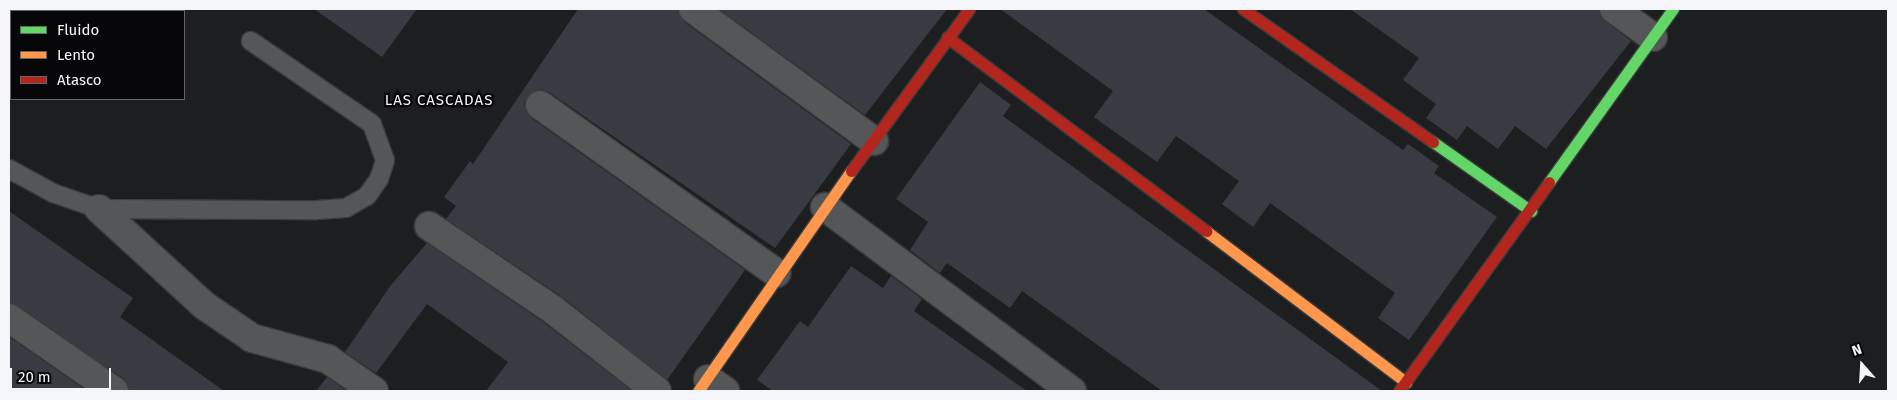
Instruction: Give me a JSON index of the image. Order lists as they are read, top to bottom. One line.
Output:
{"districts":["LAS CASCADAS"],"legend":["Fluido","Lento","Atasco"],"scale_bar":"20 m","north":"top"}
